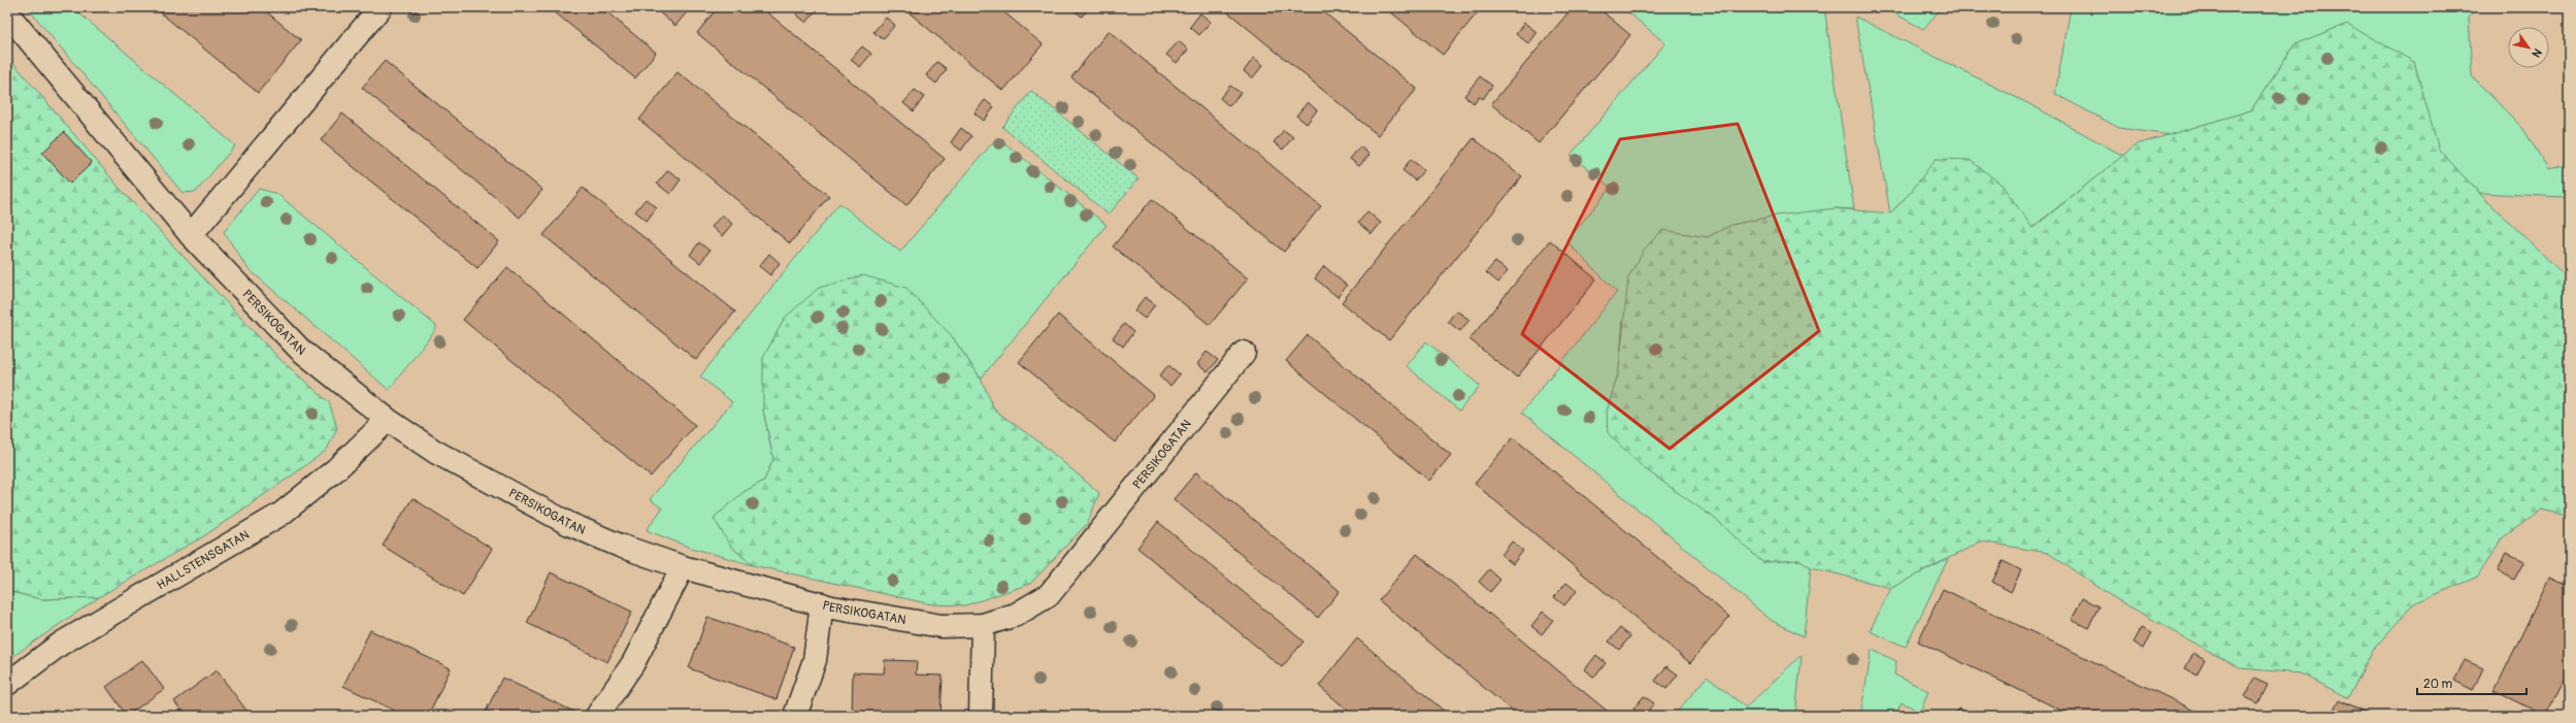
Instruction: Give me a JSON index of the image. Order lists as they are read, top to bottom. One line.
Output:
{"streets":{"street":["PERSIKOGATAN","HALLSTENSGATAN"]},"crossings":[["PERSIKOGATAN","HALLSTENSGATAN"]],"scale_bar":"20 m","north":"bottom right"}
